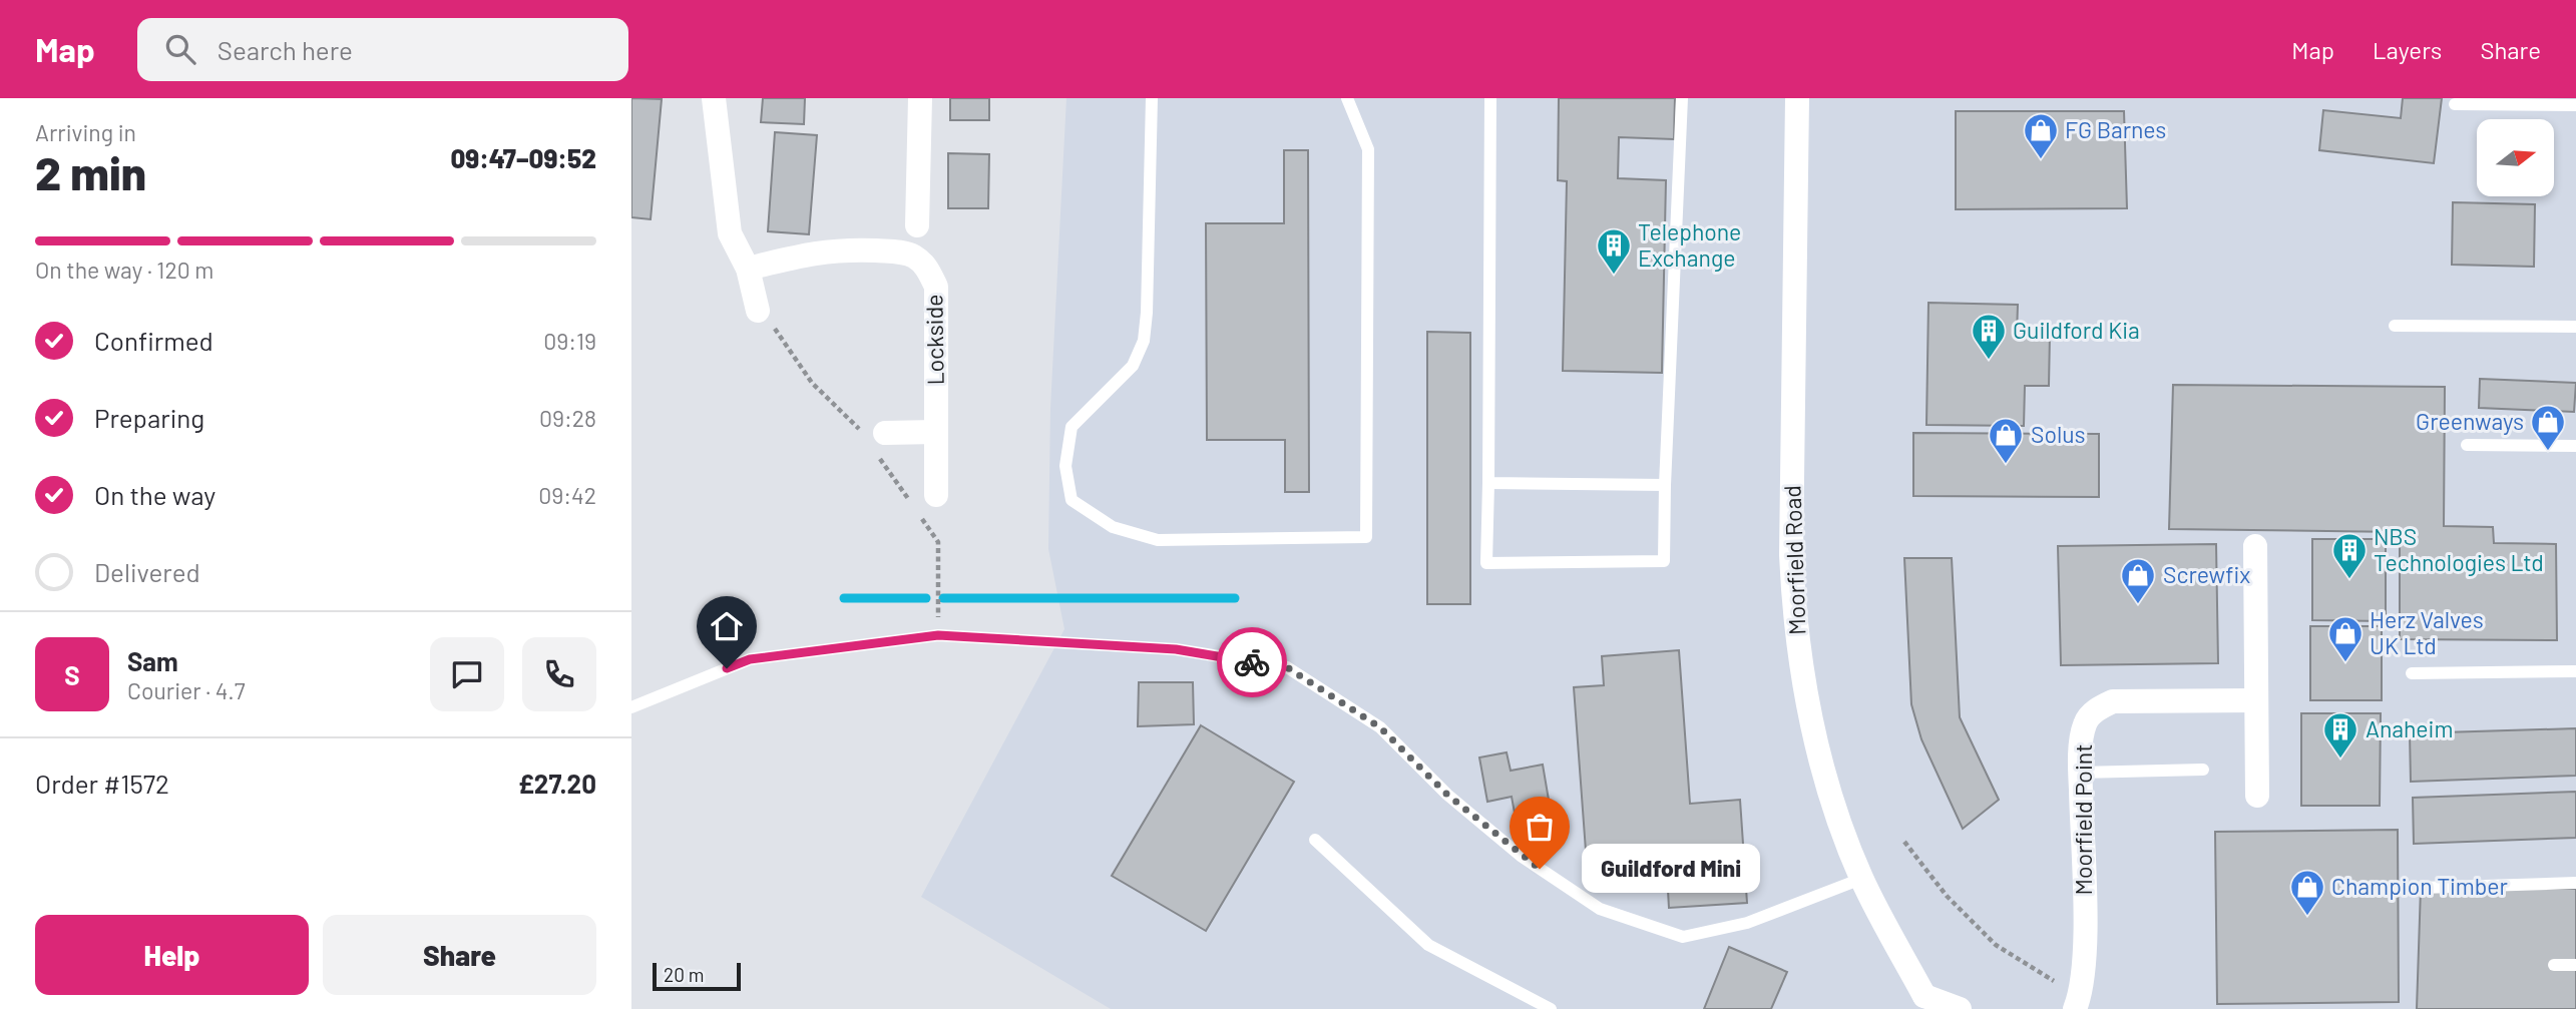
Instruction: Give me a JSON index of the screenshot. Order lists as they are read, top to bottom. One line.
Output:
{"streets":{"street":["Lockside","Moorfield Road","Moorfield Point"]},"places":{"shop":["FG Barnes","Greenways","Solus","Screwfix","Herz Valves UK Ltd","Champion Timber"],"building":["Telephone Exchange","Guildford Kia","NBS Technologies Ltd","Anaheim"],"other":["Guildford Mini"]},"scale_bar":"20 m","north":"right","page":{"header":"Map","search":"Search here","nav":["Map","Layers","Share"],"heading":["2 min","Arriving in","09:47–09:52"],"panel":["Sam","Courier · 4.7","Order #1572","£27.20"],"bar":"On the way · 120 m","list":[["Confirmed","09:19"],["Preparing","09:28"],["On the way","09:42"],"Delivered"],"round":"S","bubble":"Guildford Mini","buttons":["Help","Share"],"scale":"20 m"}}
